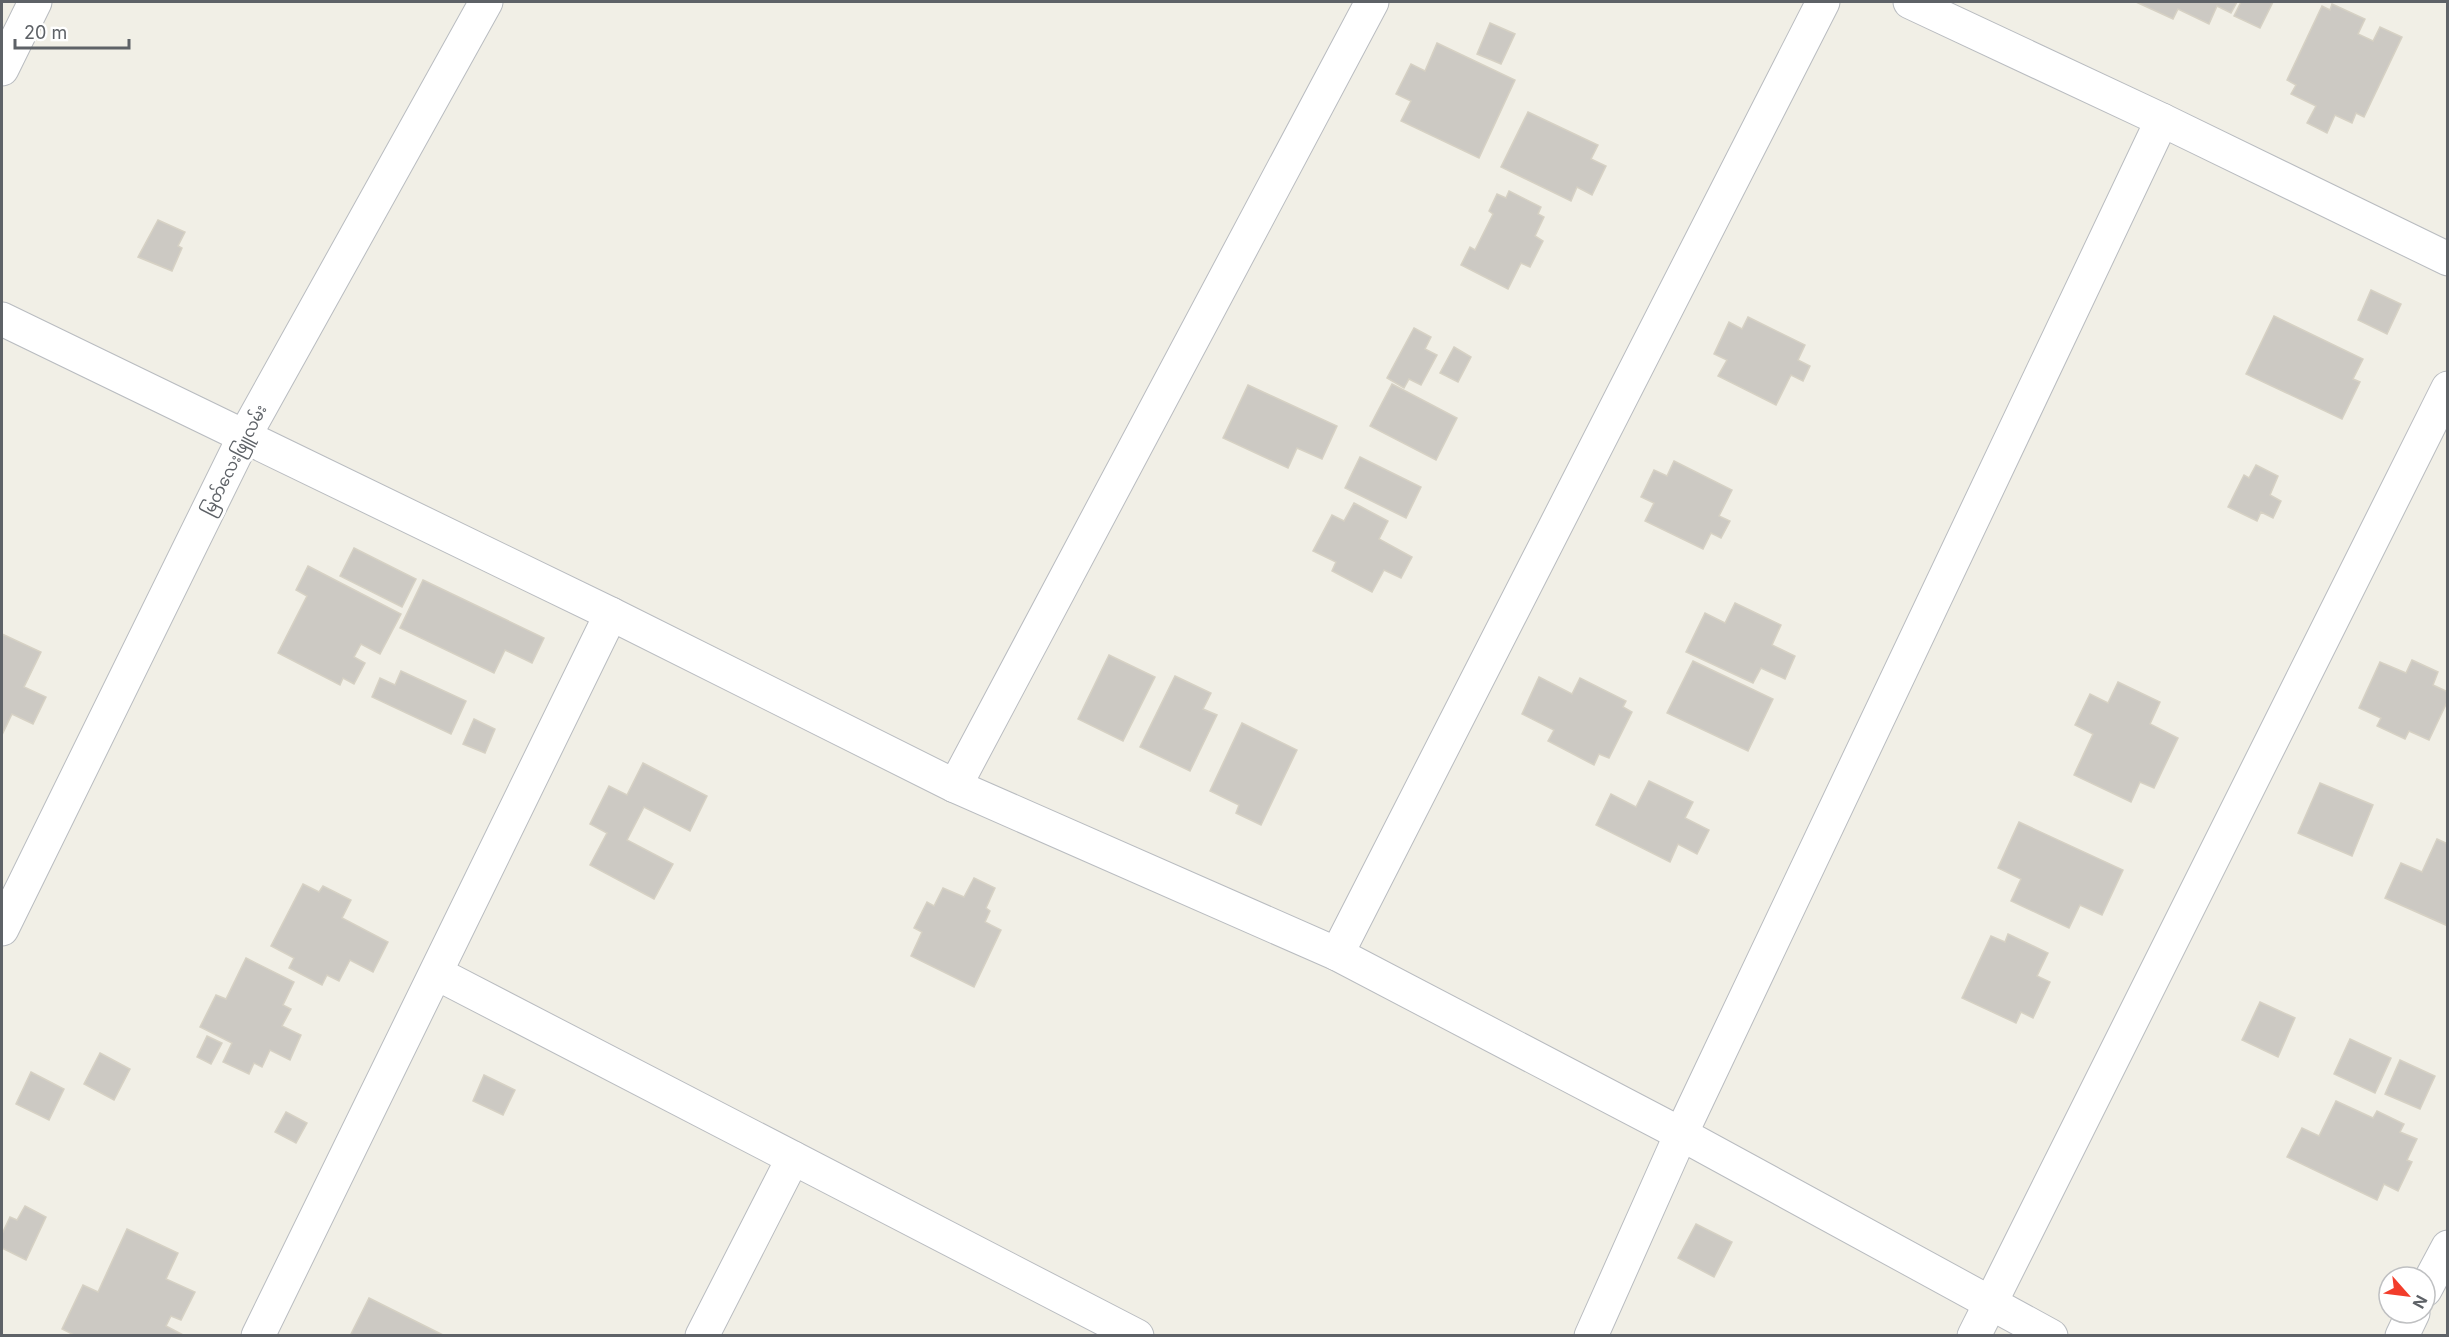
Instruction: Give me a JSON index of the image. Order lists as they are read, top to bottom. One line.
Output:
{"streets":{"street":["မြတ်လေးဖြူလမ်း"]},"scale_bar":"20 m","north":"bottom right"}
